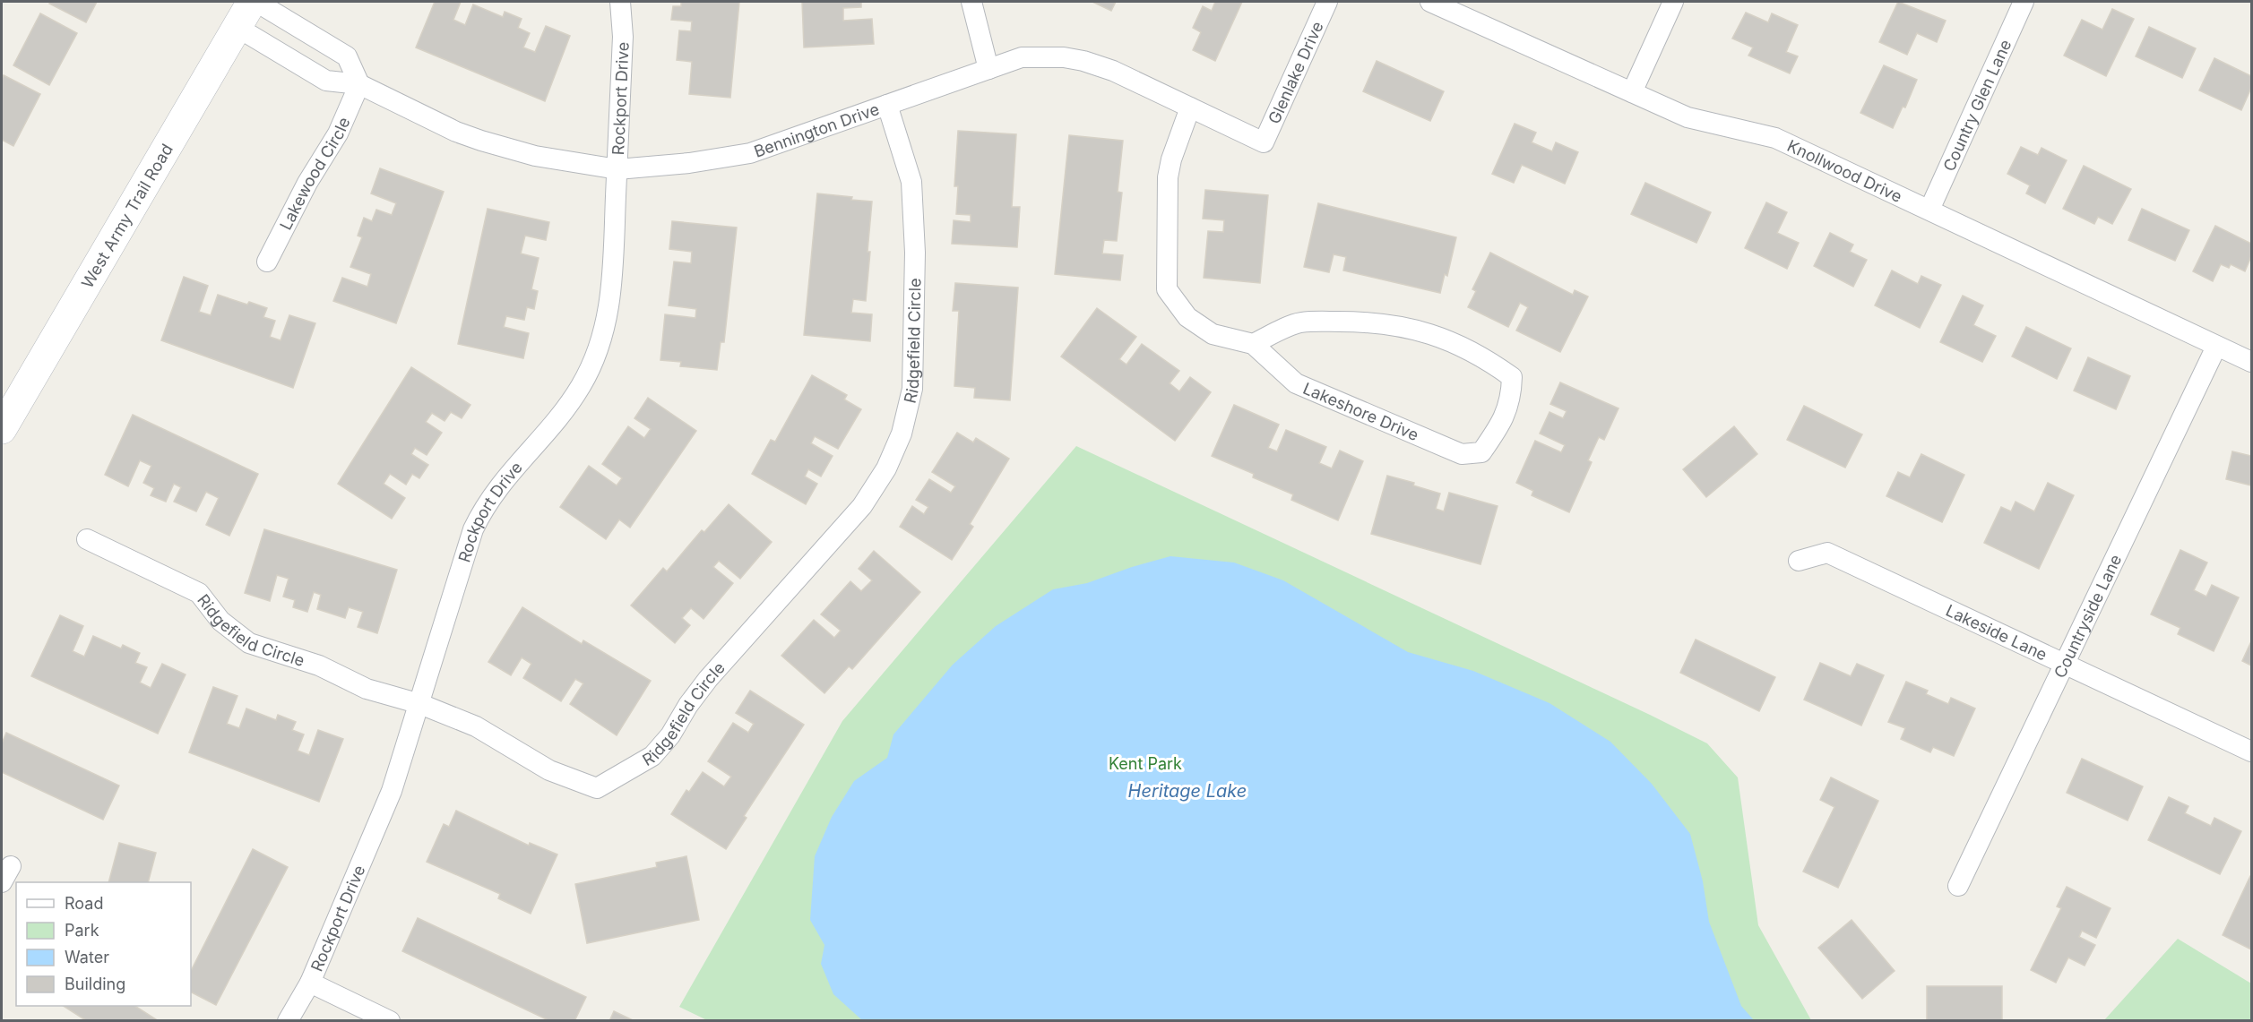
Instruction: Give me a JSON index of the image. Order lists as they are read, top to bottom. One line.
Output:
{"streets":{"main road":["West Army Trail Road"],"street":["Glenlake Drive","Rockport Drive","Country Glen Lane","Bennington Drive","Knollwood Drive","Lakewood Circle","Ridgefield Circle","Lakeshore Drive","Countryside Lane","Lakeside Lane"]},"crossings":[["Glenlake Drive","Bennington Drive"],["Rockport Drive","Bennington Drive"],["Rockport Drive","Ridgefield Circle"],["Country Glen Lane","Knollwood Drive"],["Bennington Drive","Lakewood Circle"],["Bennington Drive","West Army Trail Road"],["Bennington Drive","Ridgefield Circle"],["Knollwood Drive","Countryside Lane"],["Countryside Lane","Lakeside Lane"]],"water":["Heritage Lake"],"parks":["Kent Park"],"legend":["Road","Park","Water","Building"]}
